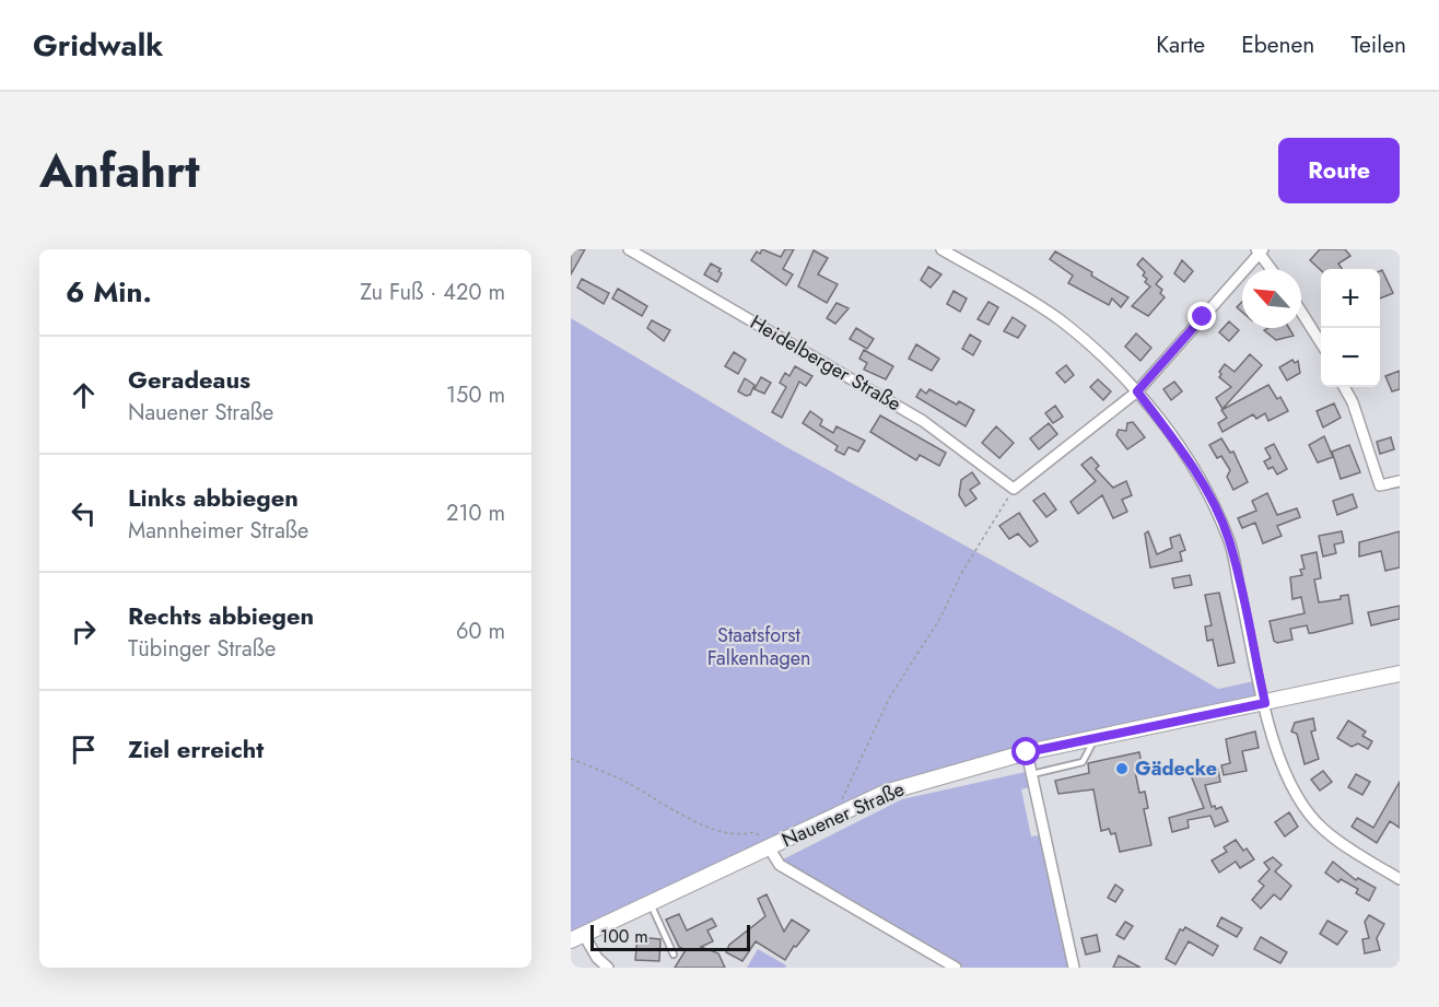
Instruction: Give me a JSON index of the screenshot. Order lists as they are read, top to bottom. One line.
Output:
{"streets":{"main road":["Nauener Straße"],"street":["Heidelberger Straße"]},"parks":["Staatsforst Falkenhagen"],"places":["Gädecke"],"scale_bar":"100 m","north":"top left","page":{"header":"Gridwalk","nav":["Karte","Ebenen","Teilen"],"title":"Anfahrt","buttons":"Route","heading":["6 Min.","Zu Fuß · 420 m"],"map_buttons":["+","−"],"list":[["Geradeaus","Nauener Straße","150 m"],["Links abbiegen","Mannheimer Straße","210 m"],["Rechts abbiegen","Tübinger Straße","60 m"],"Ziel erreicht"],"scale":"100 m"}}
